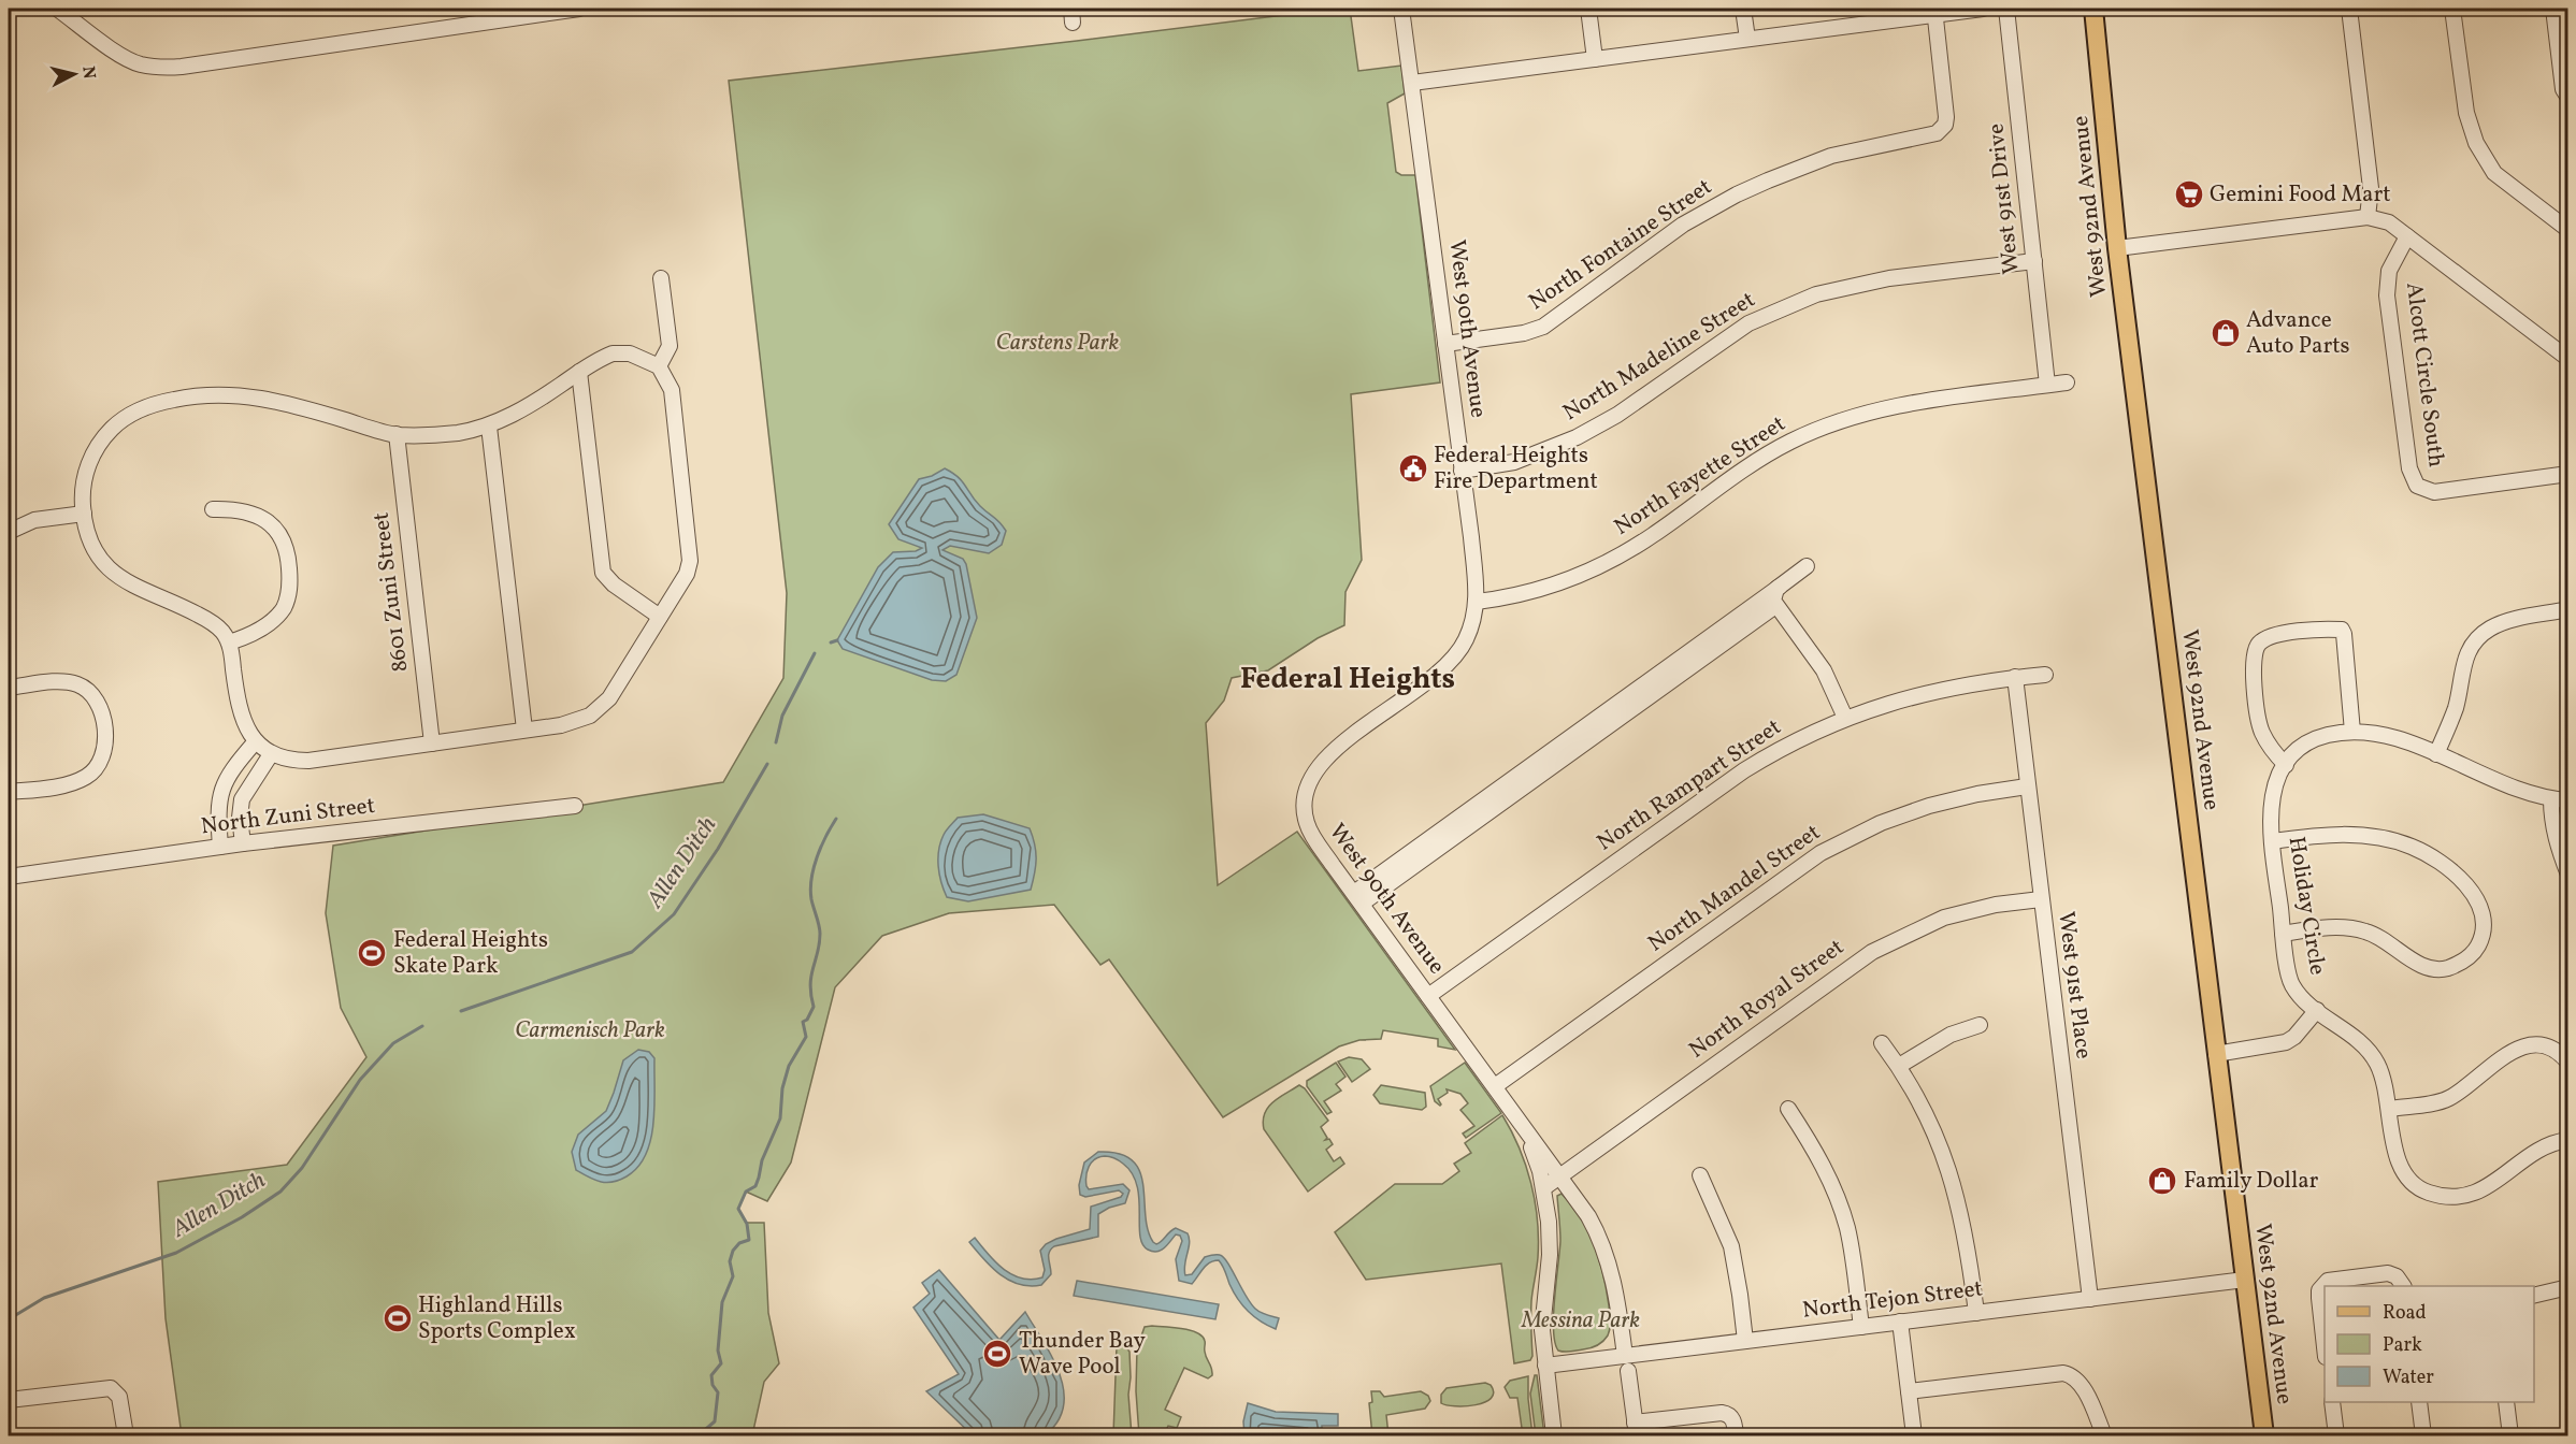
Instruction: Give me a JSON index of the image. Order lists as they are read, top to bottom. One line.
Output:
{"streets":{"main road":["West 92nd Avenue"],"street":["West 91st Drive","North Fontaine Street","West 90th Avenue","North Madeline Street","Alcott Circle South","North Fayette Street","8601 Zuni Street","North Rampart Street","North Zuni Street","North Mandel Street","Holiday Circle","West 91st Place","North Royal Street","North Tejon Street"]},"crossings":[["West 91st Drive","North Madeline Street"],["West 91st Drive","North Fayette Street"],["West 92nd Avenue","North Tejon Street"],["North Fontaine Street","West 90th Avenue"],["West 90th Avenue","North Madeline Street"],["West 90th Avenue","North Fayette Street"],["West 90th Avenue","North Rampart Street"],["West 90th Avenue","North Mandel Street"],["West 90th Avenue","North Royal Street"],["West 90th Avenue","North Tejon Street"],["North Rampart Street","West 91st Place"],["North Mandel Street","West 91st Place"],["West 91st Place","North Royal Street"],["West 91st Place","North Tejon Street"]],"districts":["Federal Heights"],"water":["Allen Ditch"],"parks":["Carstens Park","Carmenisch Park","Messina Park"],"places":{"supermarket":["Gemini Food Mart"],"shop":["Advance Auto Parts","Family Dollar"],"public building":["Federal Heights Fire Department"],"sports":["Federal Heights Skate Park","Highland Hills Sports Complex","Thunder Bay Wave Pool"]},"legend":["Road","Park","Water"],"north":"right"}
